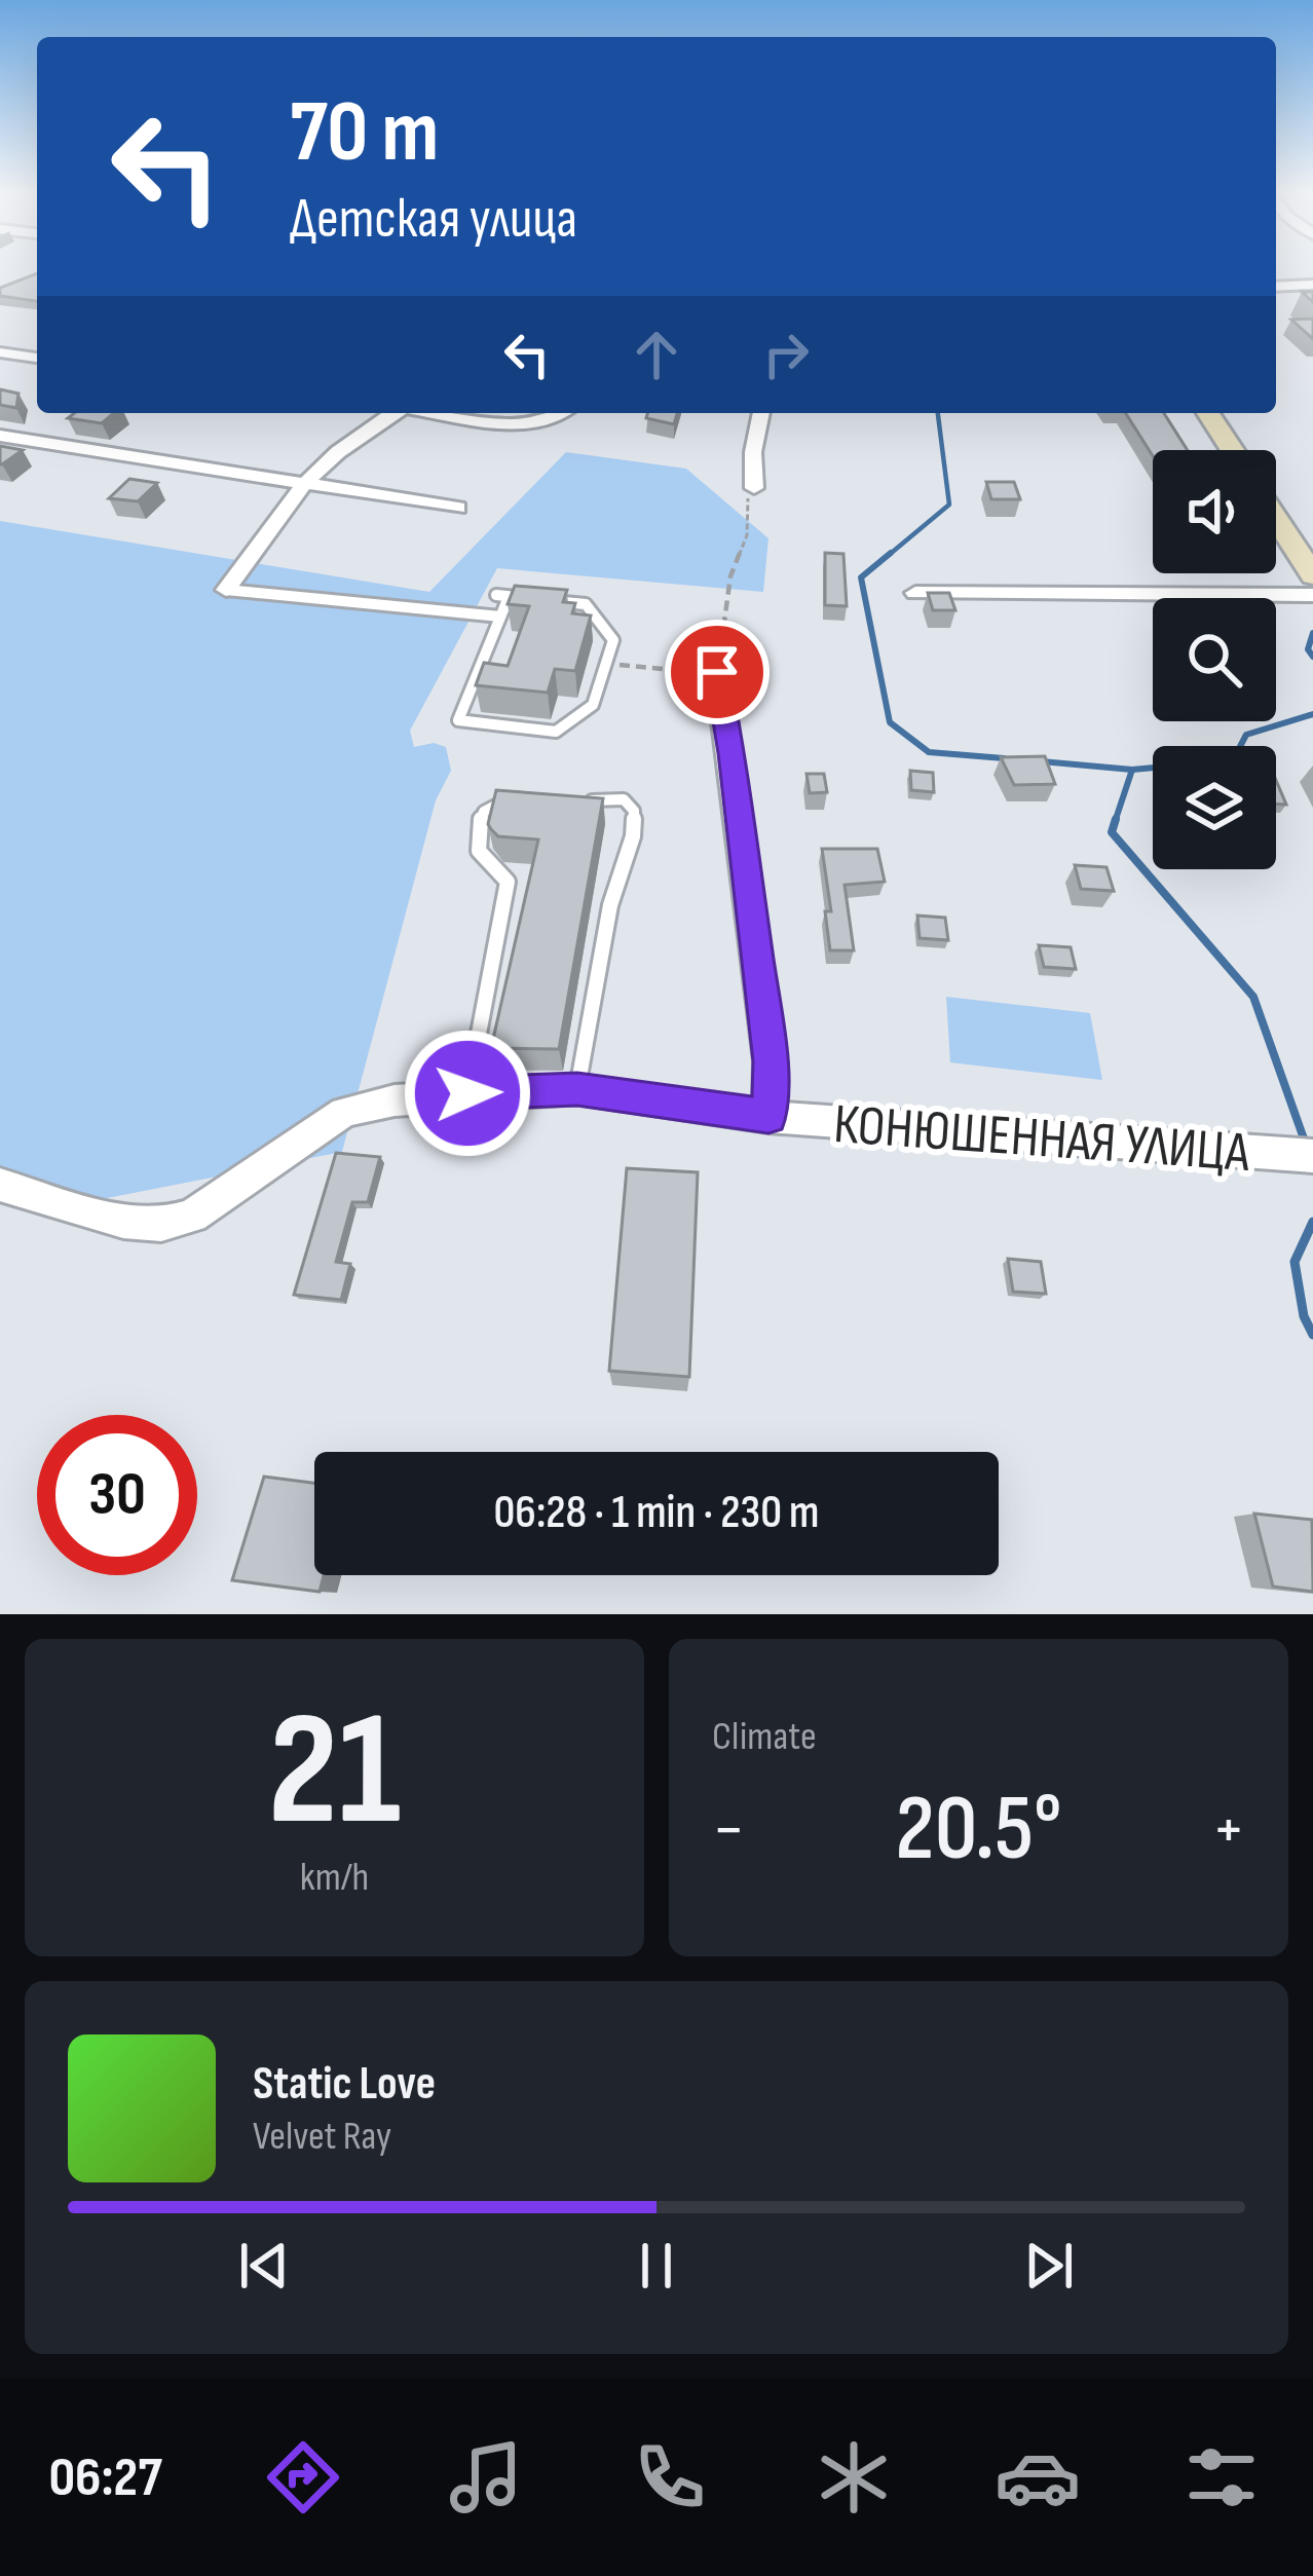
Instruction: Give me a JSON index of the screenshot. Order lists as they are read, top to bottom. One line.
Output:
{"streets":{"street":["КОНЮШЕННАЯ УЛИЦА"]},"page":{"turn":["70 m","Детская улица"],"limit":"30","trip":"06:28 · 1 min · 230 m","tile":[["21","km/h"],"Climate"],"heat":["−","20.5°","+"],"song":["Static Love","Velvet Ray"],"tabs":"06:27"}}
